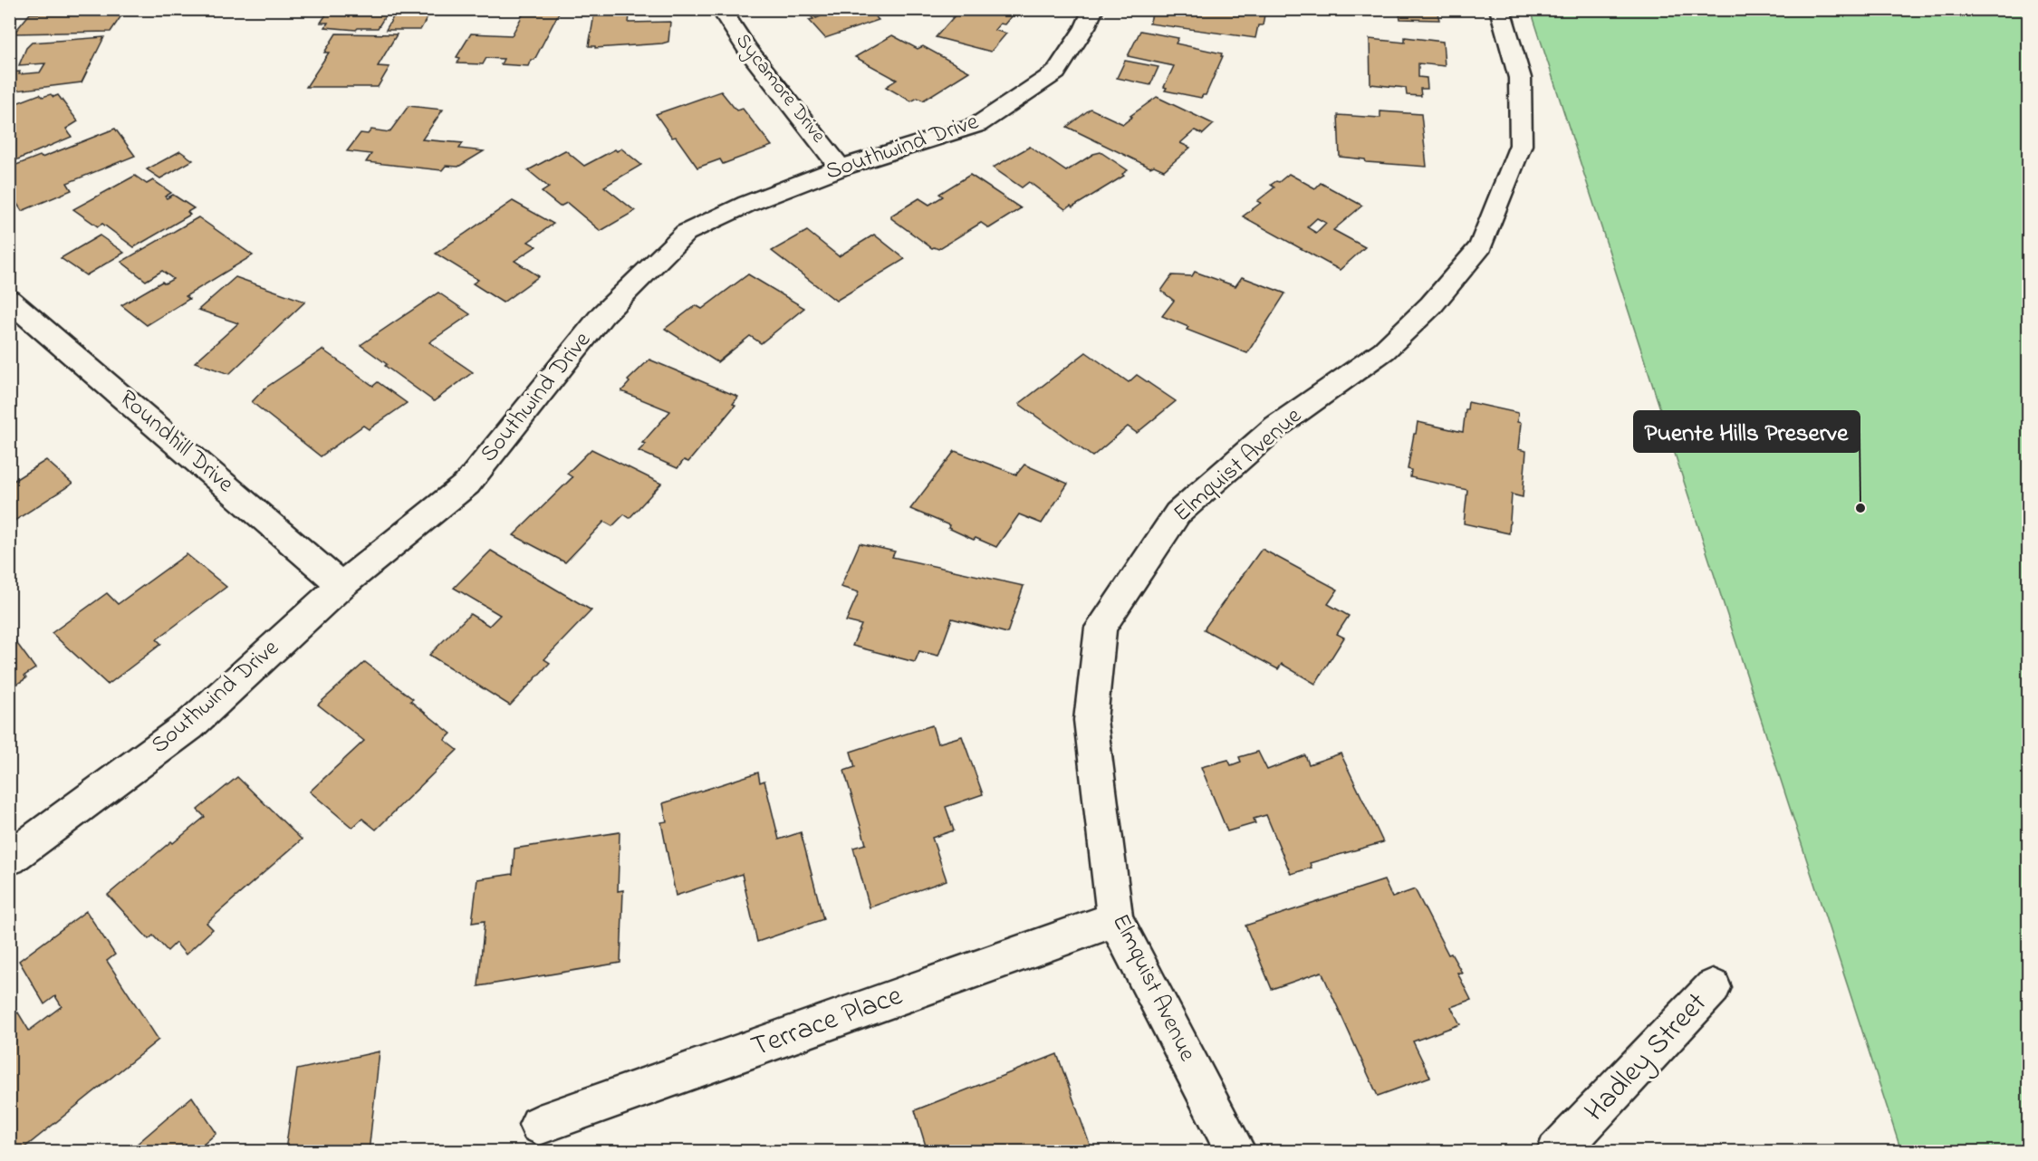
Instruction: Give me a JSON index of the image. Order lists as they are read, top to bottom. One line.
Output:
{"streets":{"street":["Sycamore Drive","Southwind Drive","Roundhill Drive","Elmquist Avenue","Terrace Place","Hadley Street"]},"crossings":[["Sycamore Drive","Southwind Drive"],["Southwind Drive","Roundhill Drive"],["Elmquist Avenue","Terrace Place"]],"places":["Puente Hills Preserve"]}
